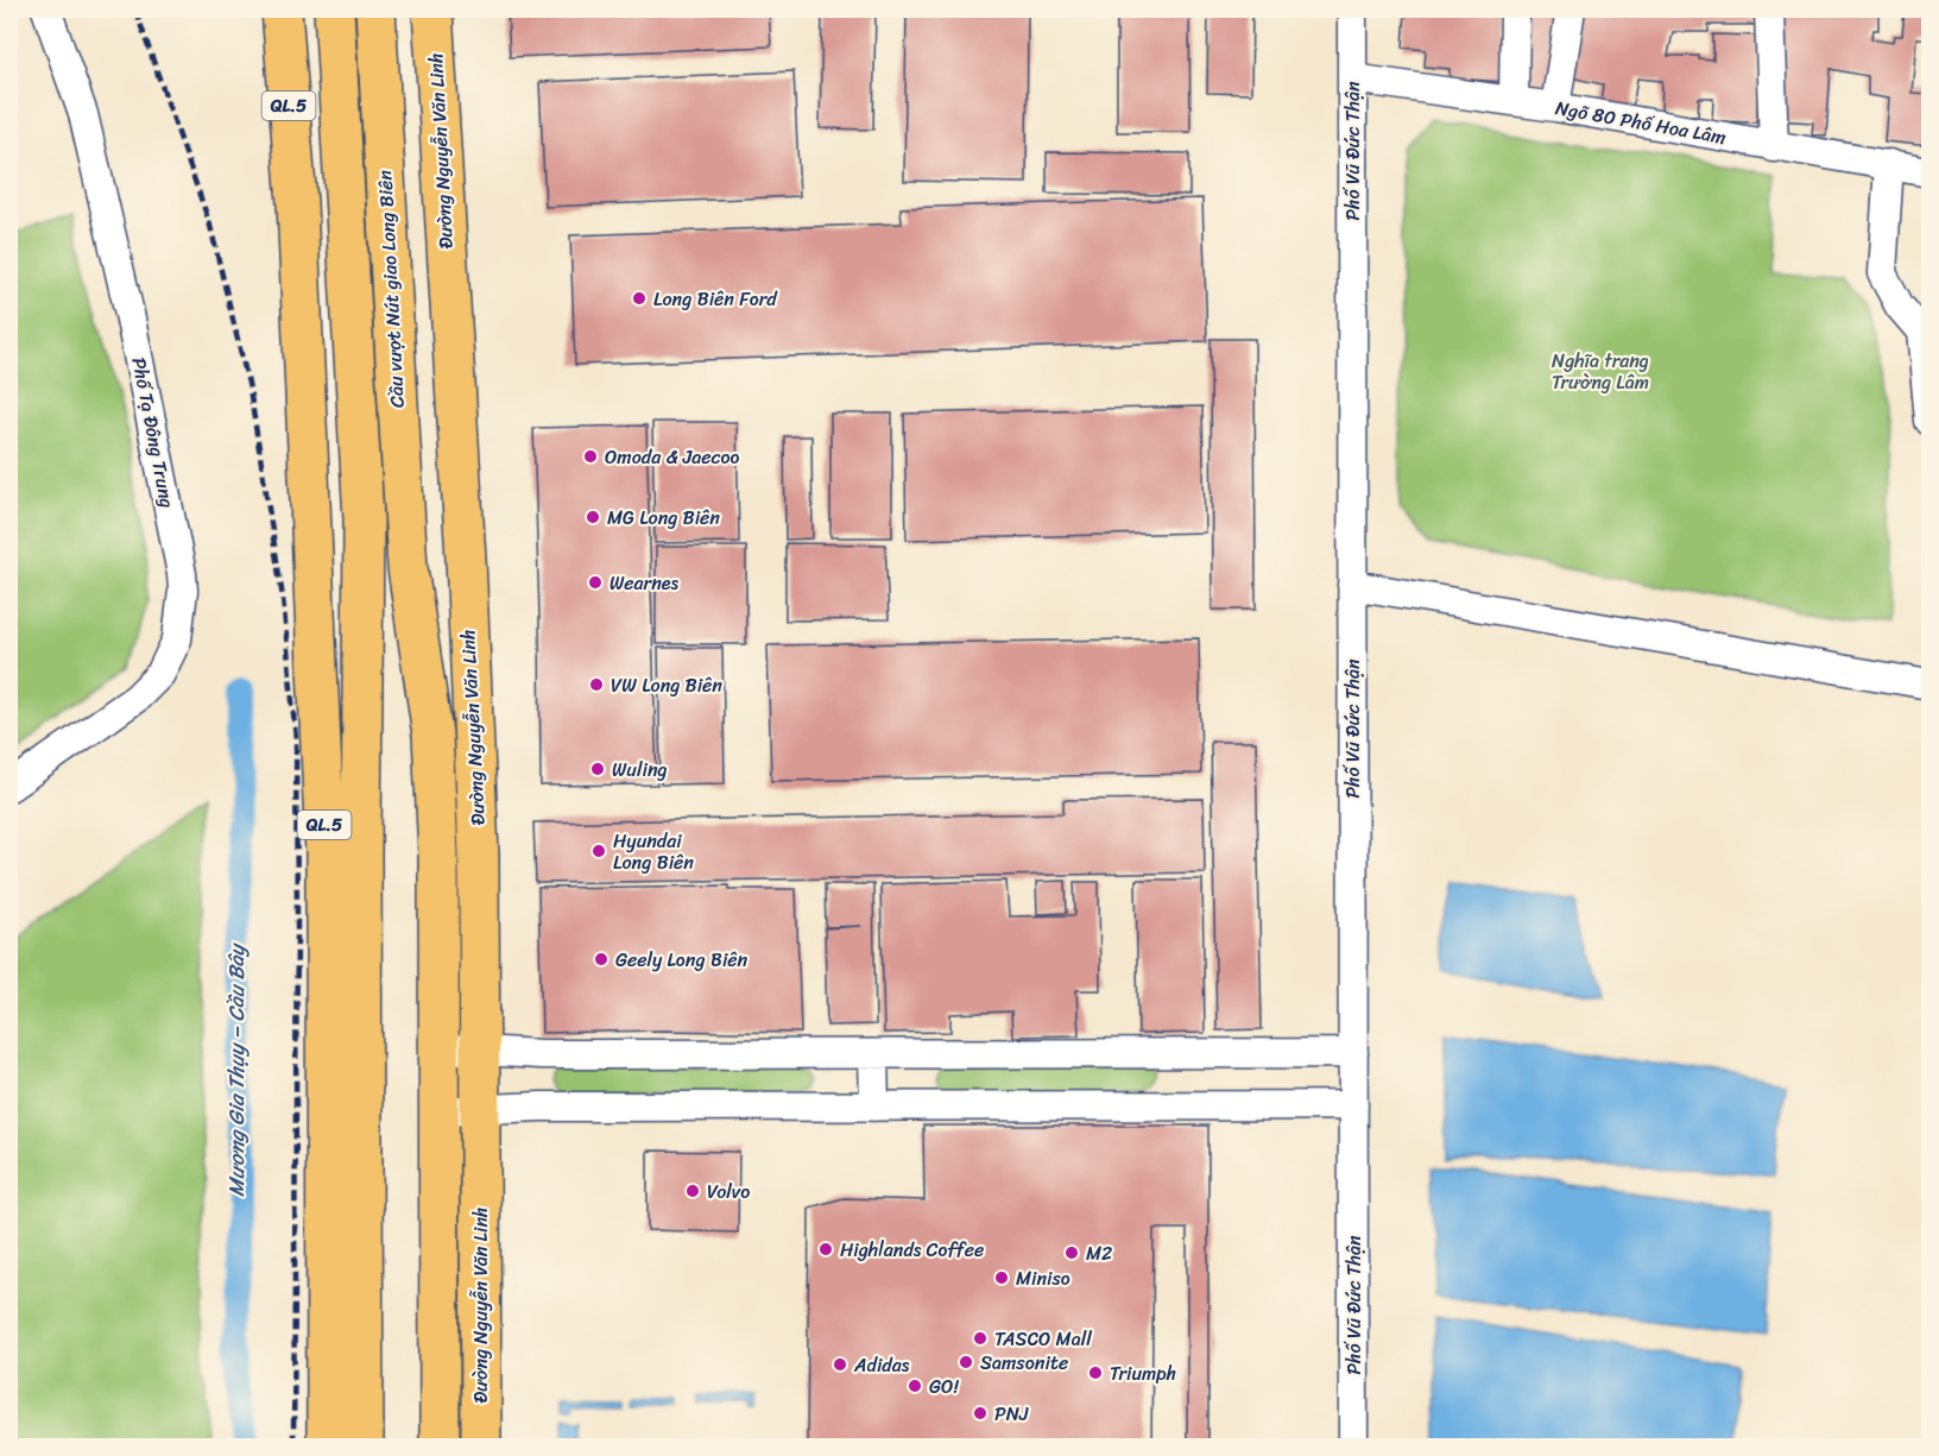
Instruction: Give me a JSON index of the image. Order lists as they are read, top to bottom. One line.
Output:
{"streets":{"highway":["QL.5","Đường Nguyễn Văn Linh","Cầu vượt Nút giao Long Biên"],"street":["Ngõ 80 Phố Hoa Lâm","Phố Vũ Đức Thận","Phố Tạ Đông Trung"]},"crossings":[["QL.5","Cầu vượt Nút giao Long Biên"],["Ngõ 80 Phố Hoa Lâm","Phố Vũ Đức Thận"],["Đường Nguyễn Văn Linh","Cầu vượt Nút giao Long Biên"]],"water":["Mương Gia Thụy – Cầu Bây"],"parks":["Nghĩa trang Trường Lâm"],"places":["Long Biên Ford","Omoda & Jaecoo","MG Long Biên","Wearnes","VW Long Biên","Wuling","Hyundai Long Biên","Geely Long Biên","Volvo","Highlands Coffee","M2","Miniso","TASCO Mall","Samsonite","Adidas","Triumph","GO!","PNJ"]}
